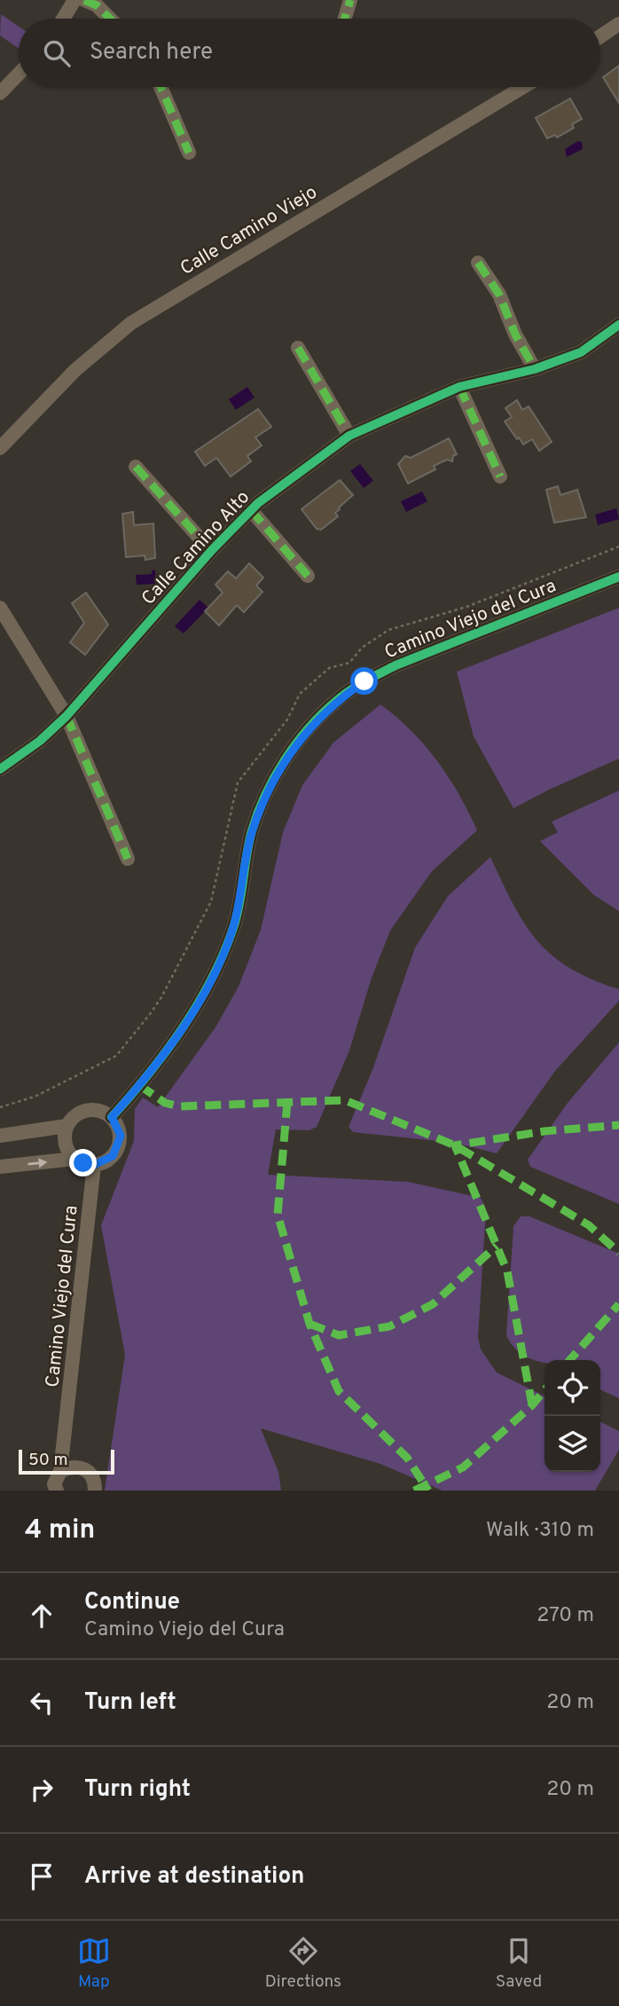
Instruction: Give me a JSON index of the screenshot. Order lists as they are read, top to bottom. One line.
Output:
{"streets":{"street":["Calle Camino Viejo","Calle Camino Alto","Camino Viejo del Cura"]},"scale_bar":"50 m","page":{"search":"Search here","scale":"50 m","heading":["4 min","Walk · 310 m"],"list":[["Continue","Camino Viejo del Cura","270 m"],["Turn left","20 m"],["Turn right","20 m"],"Arrive at destination"],"nav":["Map","Directions","Saved"]}}
